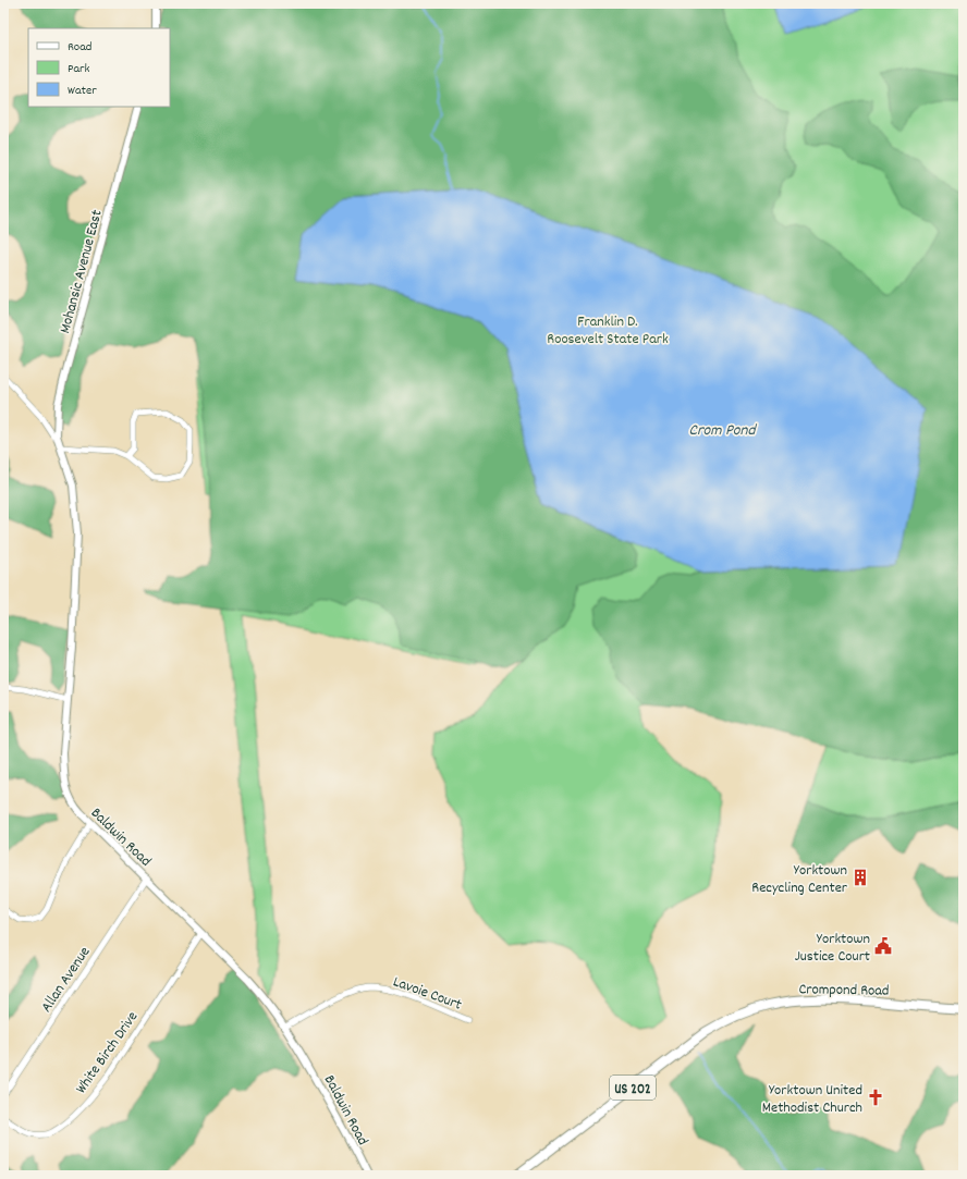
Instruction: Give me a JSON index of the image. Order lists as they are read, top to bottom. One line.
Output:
{"streets":{"highway":["Crompond Road","US 202"],"street":["Mohansic Avenue East","Baldwin Road","Allan Avenue","Lavoie Court","White Birch Drive"]},"crossings":[["Mohansic Avenue East","Baldwin Road"],["Baldwin Road","Allan Avenue"],["Baldwin Road","Lavoie Court"],["Baldwin Road","White Birch Drive"]],"water":["Crom Pond"],"parks":["Franklin D. Roosevelt State Park"],"places":{"building":["Yorktown Recycling Center"],"public building":["Yorktown Justice Court"],"church":["Yorktown United Methodist Church"]},"legend":["Road","Park","Water"]}
